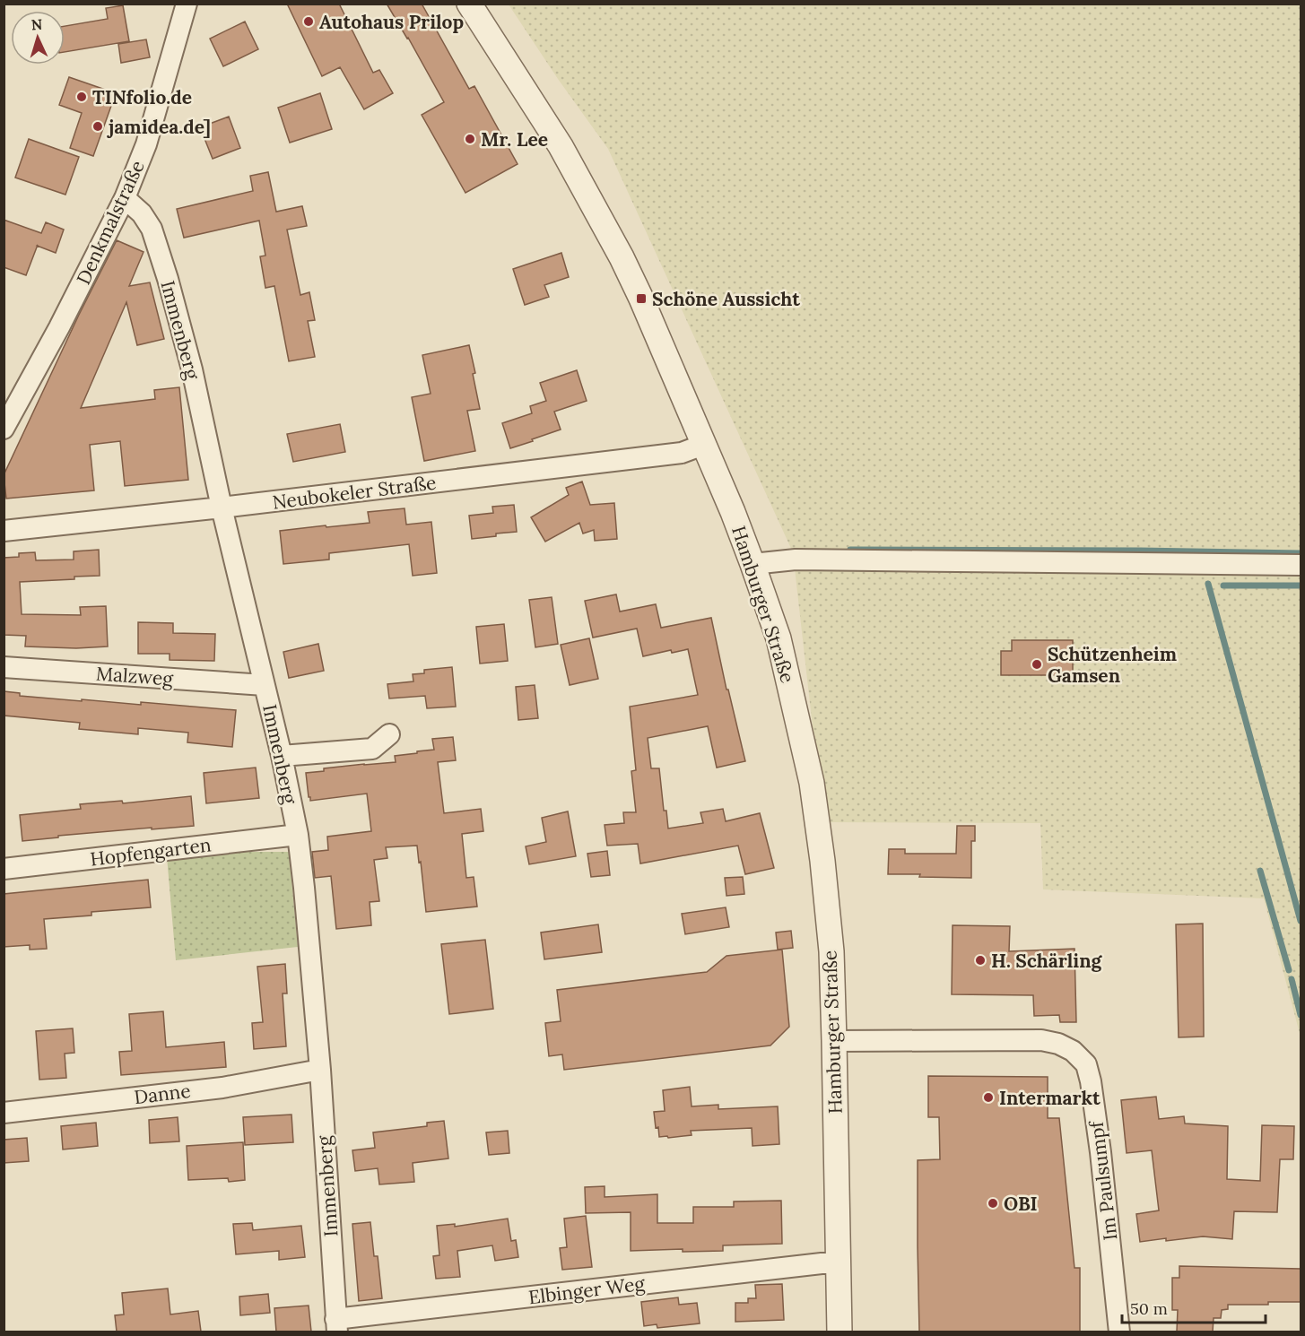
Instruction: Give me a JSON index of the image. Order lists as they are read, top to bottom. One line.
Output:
{"streets":{"street":["Denkmalstraße","Immenberg","Neubokeler Straße","Hamburger Straße","Malzweg","Hopfengarten","Danne","Im Paulsumpf","Elbinger Weg"]},"crossings":[["Denkmalstraße","Immenberg"],["Immenberg","Neubokeler Straße"],["Immenberg","Malzweg"],["Immenberg","Hopfengarten"],["Immenberg","Danne"],["Immenberg","Elbinger Weg"],["Neubokeler Straße","Hamburger Straße"],["Hamburger Straße","Im Paulsumpf"],["Hamburger Straße","Elbinger Weg"]],"places":{"other":["Autohaus Prilop","TINfolio.de","jamidea.de]","Mr. Lee","Schützenheim Gamsen","H. Schärling","Intermarkt","OBI"],"transit":["Schöne Aussicht"]},"scale_bar":"50 m","north":"top"}
